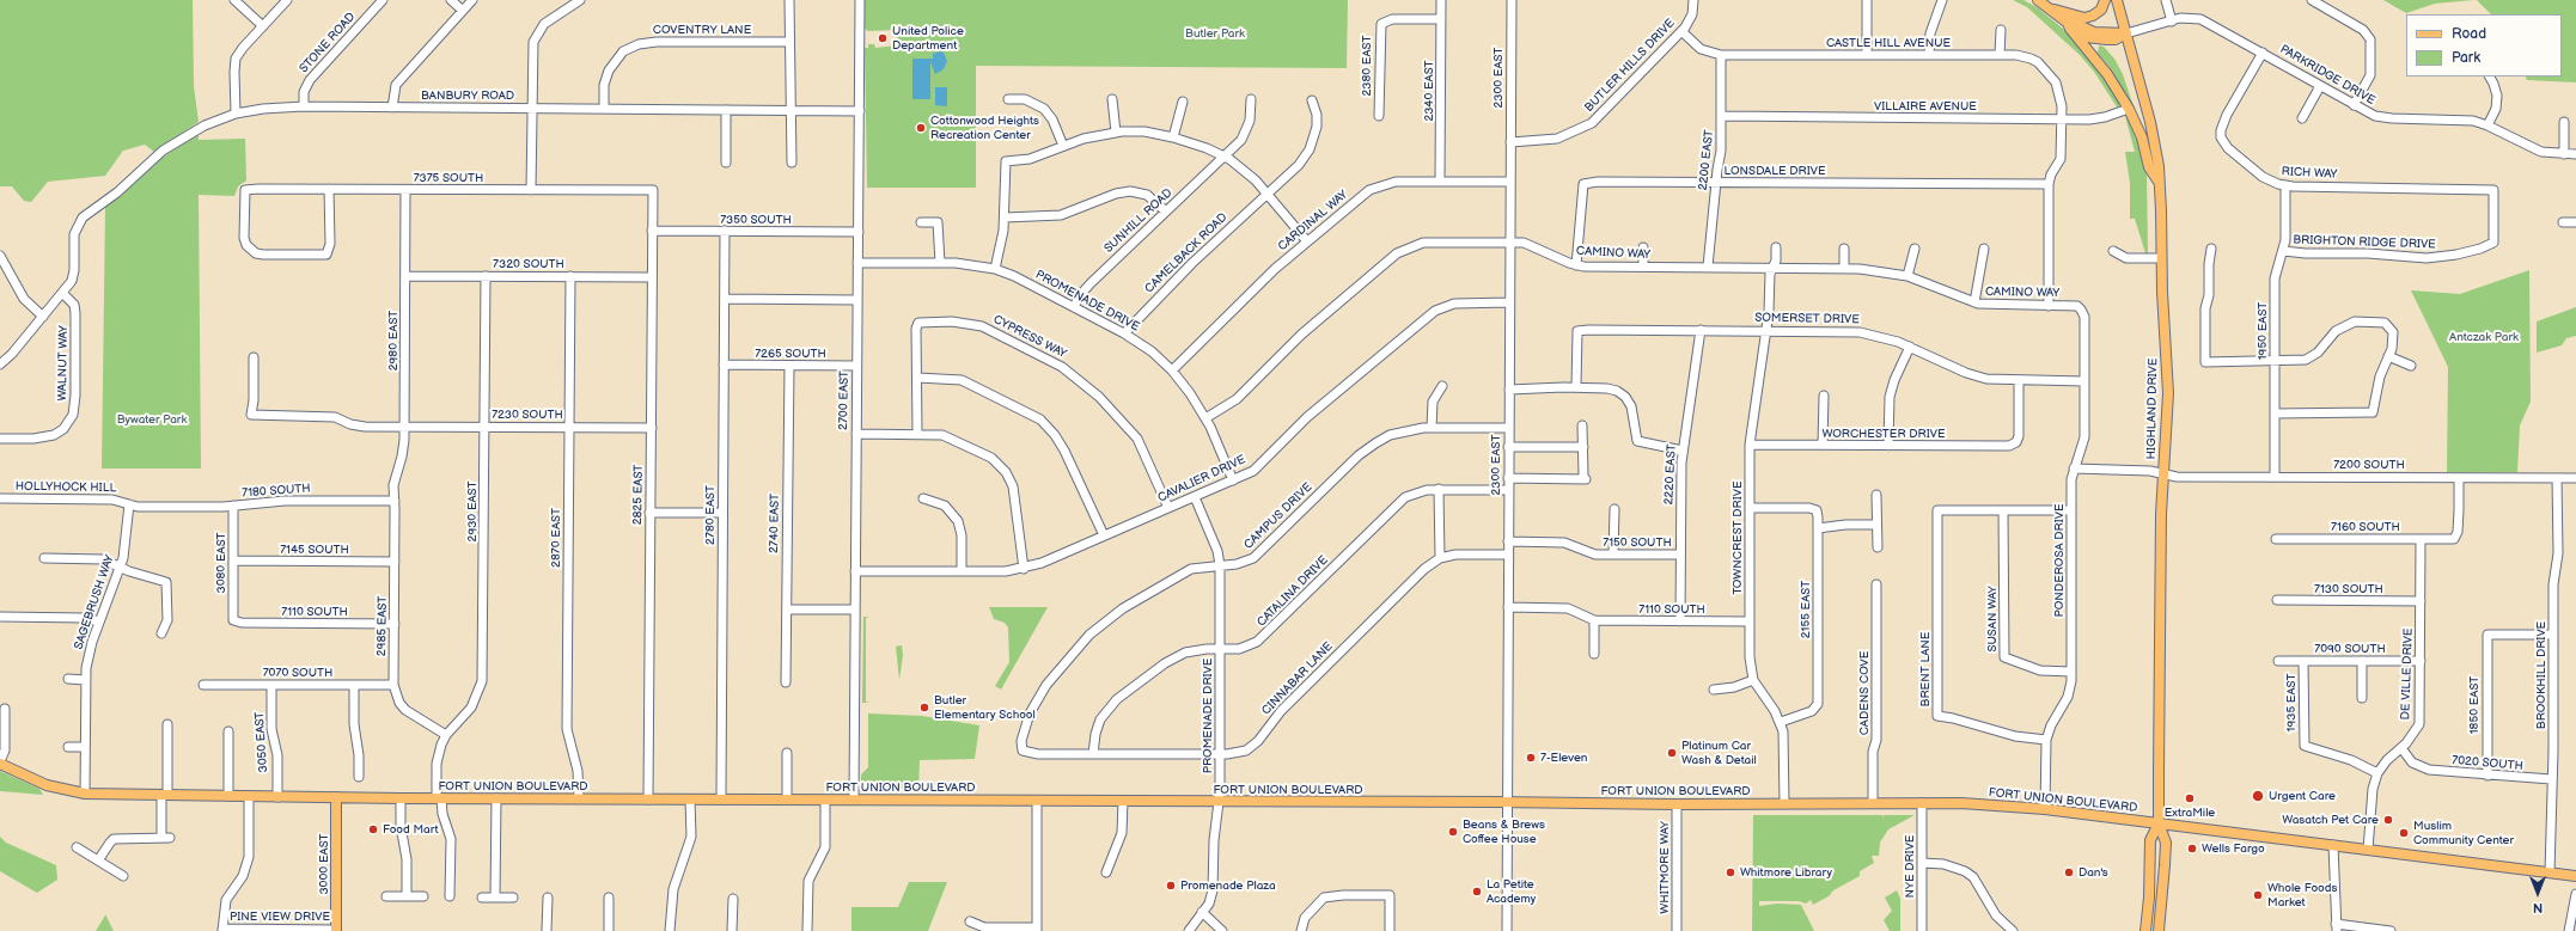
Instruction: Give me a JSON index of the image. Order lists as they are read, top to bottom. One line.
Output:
{"streets":{"main road":["HIGHLAND DRIVE","FORT UNION BOULEVARD","3000 EAST"],"street":["COVENTRY LANE","STONE ROAD","CASTLE HILL AVENUE","2380 EAST","BUTLER HILLS DRIVE","PARKRIDGE DRIVE","2300 EAST","2340 EAST","BANBURY ROAD","VILLAIRE AVENUE","2200 EAST","LONSDALE DRIVE","RICH WAY","7375 SOUTH","7350 SOUTH","SUNHILL ROAD","CARDINAL WAY","BRIGHTON RIDGE DRIVE","CAMELBACK ROAD","CAMINO WAY","7320 SOUTH","PROMENADE DRIVE","SOMERSET DRIVE","1950 EAST","CYPRESS WAY","2980 EAST","7265 SOUTH","WALNUT WAY","2700 EAST","7230 SOUTH","WORCHESTER DRIVE","7200 SOUTH","2220 EAST","CAVALIER DRIVE","HOLLYHOCK HILL","7180 SOUTH","2825 EAST","2930 EAST","2780 EAST","CAMPUS DRIVE","2740 EAST","7160 SOUTH","2870 EAST","TOWNCREST DRIVE","7150 SOUTH","7145 SOUTH","PONDEROSA DRIVE","3080 EAST","7130 SOUTH","CATALINA DRIVE","SAGEBRUSH WAY","7110 SOUTH","2155 EAST","SUSAN WAY","2985 EAST","7090 SOUTH","BRENT LANE","7070 SOUTH","DE VILLE DRIVE","BROOKHILL DRIVE","CINNABAR LANE","CADENS COVE","1935 EAST","1850 EAST","3050 EAST","7020 SOUTH","NYE DRIVE","WHITMORE WAY","PINE VIEW DRIVE"]},"crossings":[["COVENTRY LANE","BANBURY ROAD"],["STONE ROAD","BANBURY ROAD"],["CASTLE HILL AVENUE","BUTLER HILLS DRIVE"],["CASTLE HILL AVENUE","VILLAIRE AVENUE"],["CASTLE HILL AVENUE","2200 EAST"],["CASTLE HILL AVENUE","LONSDALE DRIVE"],["2380 EAST","2340 EAST"],["BUTLER HILLS DRIVE","2300 EAST"],["PARKRIDGE DRIVE","RICH WAY"],["PARKRIDGE DRIVE","HIGHLAND DRIVE"],["2300 EAST","CARDINAL WAY"],["2300 EAST","CAMINO WAY"],["2300 EAST","CAVALIER DRIVE"],["2300 EAST","CAMPUS DRIVE"],["2300 EAST","7150 SOUTH"],["2300 EAST","CATALINA DRIVE"],["2300 EAST","CINNABAR LANE"],["2300 EAST","FORT UNION BOULEVARD"],["2340 EAST","CARDINAL WAY"],["BANBURY ROAD","WALNUT WAY"],["BANBURY ROAD","2700 EAST"],["VILLAIRE AVENUE","2200 EAST"],["2200 EAST","LONSDALE DRIVE"],["2200 EAST","CAMINO WAY"],["LONSDALE DRIVE","CAMINO WAY"],["RICH WAY","BRIGHTON RIDGE DRIVE"],["RICH WAY","1950 EAST"],["7375 SOUTH","2980 EAST"],["7375 SOUTH","2825 EAST"],["7350 SOUTH","2700 EAST"],["7350 SOUTH","2825 EAST"],["7350 SOUTH","2780 EAST"],["SUNHILL ROAD","PROMENADE DRIVE"],["CARDINAL WAY","PROMENADE DRIVE"],["BRIGHTON RIDGE DRIVE","1950 EAST"],["CAMELBACK ROAD","PROMENADE DRIVE"],["CAMINO WAY","PROMENADE DRIVE"],["CAMINO WAY","TOWNCREST DRIVE"],["CAMINO WAY","PONDEROSA DRIVE"],["7320 SOUTH","2980 EAST"],["7320 SOUTH","2825 EAST"],["7320 SOUTH","2930 EAST"],["7320 SOUTH","2870 EAST"],["PROMENADE DRIVE","2700 EAST"],["PROMENADE DRIVE","CAVALIER DRIVE"],["PROMENADE DRIVE","CAMPUS DRIVE"],["PROMENADE DRIVE","CATALINA DRIVE"],["PROMENADE DRIVE","CINNABAR LANE"],["PROMENADE DRIVE","FORT UNION BOULEVARD"],["SOMERSET DRIVE","WORCHESTER DRIVE"],["SOMERSET DRIVE","2220 EAST"],["SOMERSET DRIVE","TOWNCREST DRIVE"],["SOMERSET DRIVE","PONDEROSA DRIVE"],["1950 EAST","7200 SOUTH"],["CYPRESS WAY","CAVALIER DRIVE"],["2980 EAST","7230 SOUTH"],["2980 EAST","2985 EAST"],["7265 SOUTH","2700 EAST"],["7265 SOUTH","2780 EAST"],["7265 SOUTH","2740 EAST"],["2700 EAST","CAVALIER DRIVE"],["2700 EAST","FORT UNION BOULEVARD"],["HIGHLAND DRIVE","7200 SOUTH"],["HIGHLAND DRIVE","FORT UNION BOULEVARD"],["7230 SOUTH","2825 EAST"],["7230 SOUTH","2930 EAST"],["7230 SOUTH","2870 EAST"],["WORCHESTER DRIVE","TOWNCREST DRIVE"],["7200 SOUTH","7160 SOUTH"],["7200 SOUTH","PONDEROSA DRIVE"],["7200 SOUTH","BROOKHILL DRIVE"],["2220 EAST","7150 SOUTH"],["2220 EAST","7110 SOUTH"],["HOLLYHOCK HILL","7180 SOUTH"],["HOLLYHOCK HILL","SAGEBRUSH WAY"],["7180 SOUTH","3080 EAST"],["7180 SOUTH","2985 EAST"],["2825 EAST","FORT UNION BOULEVARD"],["2930 EAST","2985 EAST"],["2780 EAST","FORT UNION BOULEVARD"],["CAMPUS DRIVE","CINNABAR LANE"],["7160 SOUTH","DE VILLE DRIVE"],["2870 EAST","FORT UNION BOULEVARD"],["TOWNCREST DRIVE","7110 SOUTH"],["TOWNCREST DRIVE","2155 EAST"],["TOWNCREST DRIVE","FORT UNION BOULEVARD"],["7145 SOUTH","3080 EAST"],["7145 SOUTH","2985 EAST"],["PONDEROSA DRIVE","SUSAN WAY"],["PONDEROSA DRIVE","BRENT LANE"],["PONDEROSA DRIVE","FORT UNION BOULEVARD"],["3080 EAST","7110 SOUTH"],["7130 SOUTH","DE VILLE DRIVE"],["CATALINA DRIVE","CINNABAR LANE"],["SAGEBRUSH WAY","FORT UNION BOULEVARD"],["7110 SOUTH","2985 EAST"],["SUSAN WAY","BRENT LANE"],["2985 EAST","7070 SOUTH"],["7090 SOUTH","DE VILLE DRIVE"],["7090 SOUTH","1935 EAST"],["7070 SOUTH","3050 EAST"],["DE VILLE DRIVE","1935 EAST"],["DE VILLE DRIVE","7020 SOUTH"],["DE VILLE DRIVE","FORT UNION BOULEVARD"],["BROOKHILL DRIVE","1850 EAST"],["BROOKHILL DRIVE","7020 SOUTH"],["BROOKHILL DRIVE","FORT UNION BOULEVARD"],["CADENS COVE","FORT UNION BOULEVARD"],["1850 EAST","7020 SOUTH"],["3050 EAST","FORT UNION BOULEVARD"],["FORT UNION BOULEVARD","3000 EAST"],["FORT UNION BOULEVARD","NYE DRIVE"],["FORT UNION BOULEVARD","WHITMORE WAY"],["3000 EAST","PINE VIEW DRIVE"]],"parks":["Butler Park","Antczak Park","Bywater Park"],"places":["United Police Department","Cottonwood Heights Recreation Center","Butler Elementary School","Platinum Car Wash & Detail","7-Eleven","Urgent Care","ExtraMile","Wasatch Pet Care","Food Mart","Beans & Brews Coffee House","Muslim Community Center","Wells Fargo","Whitmore Library","Dan's","Promenade Plaza","La Petite Academy","Whole Foods Market"],"legend":["Road","Park"],"north":"bottom"}
